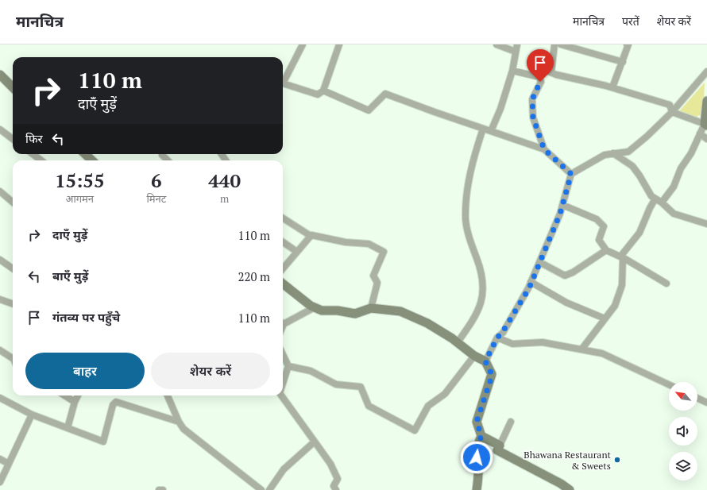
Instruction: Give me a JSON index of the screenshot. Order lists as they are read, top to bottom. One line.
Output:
{"places":["Bhawana Restaurant & Sweets"],"north":"top left","page":{"header":"मानचित्र","nav":["मानचित्र","परतें","शेयर करें"],"turn":["110 m","दाएँ मुड़ें"],"then":"फिर","eta":["15:55","आगमन","6","मिनट","440","m"],"list":[{"name":"दाएँ मुड़ें","value":"110 m"},{"name":"बाएँ मुड़ें","value":"220 m"},{"name":"गंतव्य पर पहुँचे","value":"110 m"}],"buttons":["बाहर","शेयर करें"]}}
